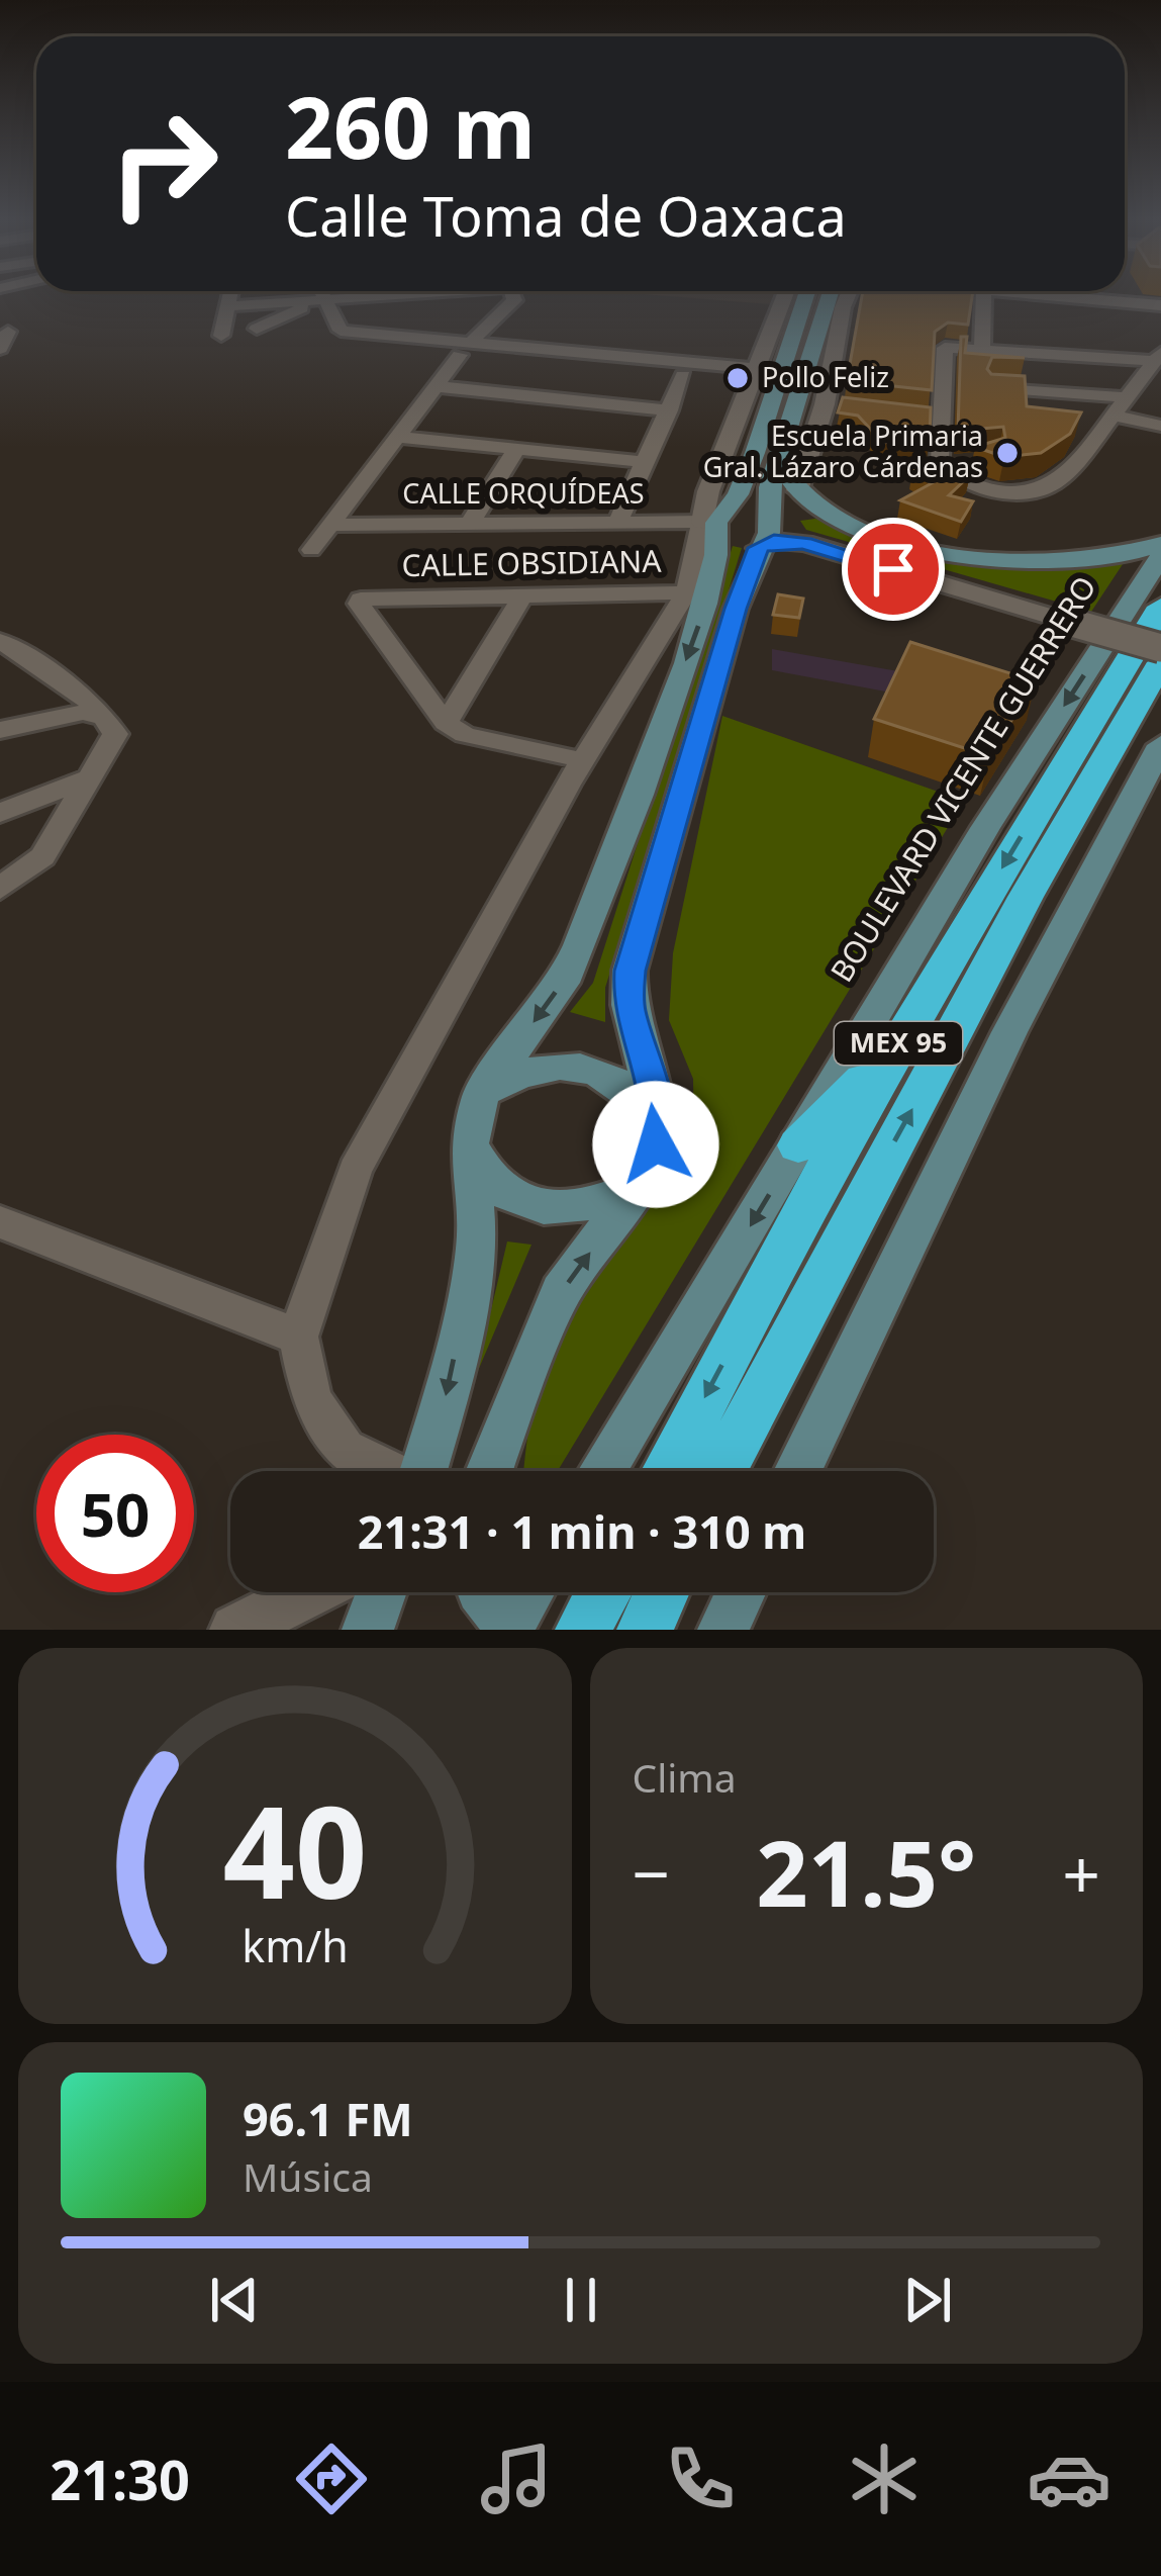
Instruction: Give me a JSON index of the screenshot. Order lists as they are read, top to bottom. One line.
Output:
{"streets":{"highway":["MEX 95"],"main road":["BOULEVARD VICENTE GUERRERO"],"street":["CALLE ORQUÍDEAS","CALLE OBSIDIANA"]},"places":["Pollo Feliz","Escuela Primaria Gral. Lázaro Cárdenas"],"page":{"turn":["260 m","Calle Toma de Oaxaca"],"limit":"50","trip":"21:31 · 1 min · 310 m","tile":"Clima","heat":["−","21.5°","+"],"song":["96.1 FM","Música"],"tabs":"21:30","gauge":["40","km/h"]}}
